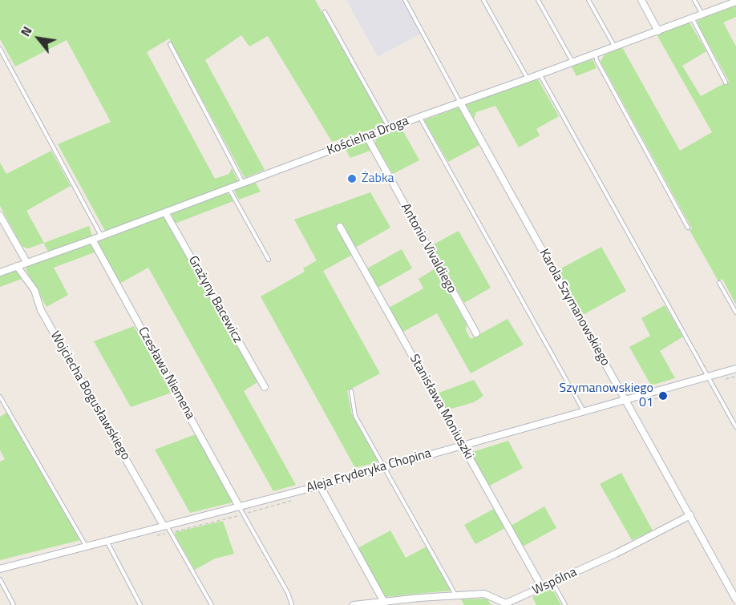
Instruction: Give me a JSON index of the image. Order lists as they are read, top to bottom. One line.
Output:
{"streets":{"street":["Kościelna Droga","Antonio Vivaldiego","Grażyny Bacewicz","Karola Szymanowskiego","Czesława Niemena","Wojciecha Bogusławskiego","Stanisława Moniuszki","Aleja Fryderyka Chopina","Wspólna"]},"crossings":[["Kościelna Droga","Antonio Vivaldiego"],["Kościelna Droga","Grażyny Bacewicz"],["Kościelna Droga","Karola Szymanowskiego"],["Kościelna Droga","Czesława Niemena"],["Kościelna Droga","Wojciecha Bogusławskiego"],["Karola Szymanowskiego","Aleja Fryderyka Chopina"],["Karola Szymanowskiego","Wspólna"],["Czesława Niemena","Aleja Fryderyka Chopina"],["Wojciecha Bogusławskiego","Aleja Fryderyka Chopina"],["Stanisława Moniuszki","Aleja Fryderyka Chopina"],["Stanisława Moniuszki","Wspólna"]],"places":["Żabka","Szymanowskiego 01"],"north":"top left"}
